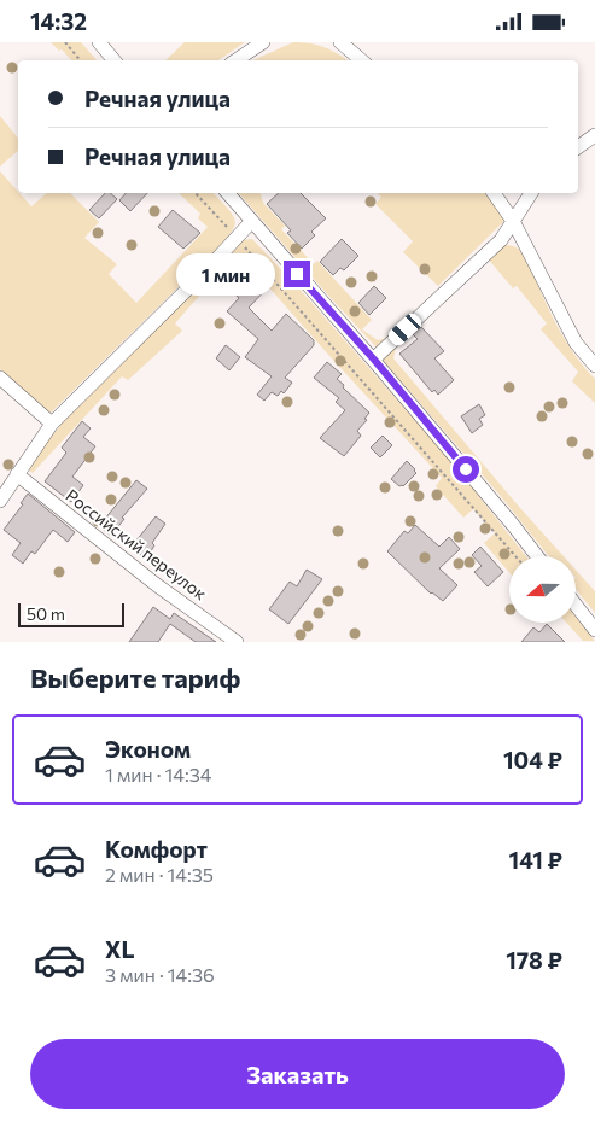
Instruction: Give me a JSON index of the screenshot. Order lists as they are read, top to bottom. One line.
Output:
{"streets":{"street":["Российский переулок"]},"scale_bar":"50 m","north":"left","page":{"status":"14:32","banner":["Речная улица","Речная улица"],"bubble":"1 мин","scale":"50 m","heading":"Выберите тариф","list":[{"name":"Эконом","note":"1 мин · 14:34","value":"104 ₽"},{"name":"Комфорт","note":"2 мин · 14:35","value":"141 ₽"},{"name":"XL","note":"3 мин · 14:36","value":"178 ₽"}],"buttons":"Заказать"}}
